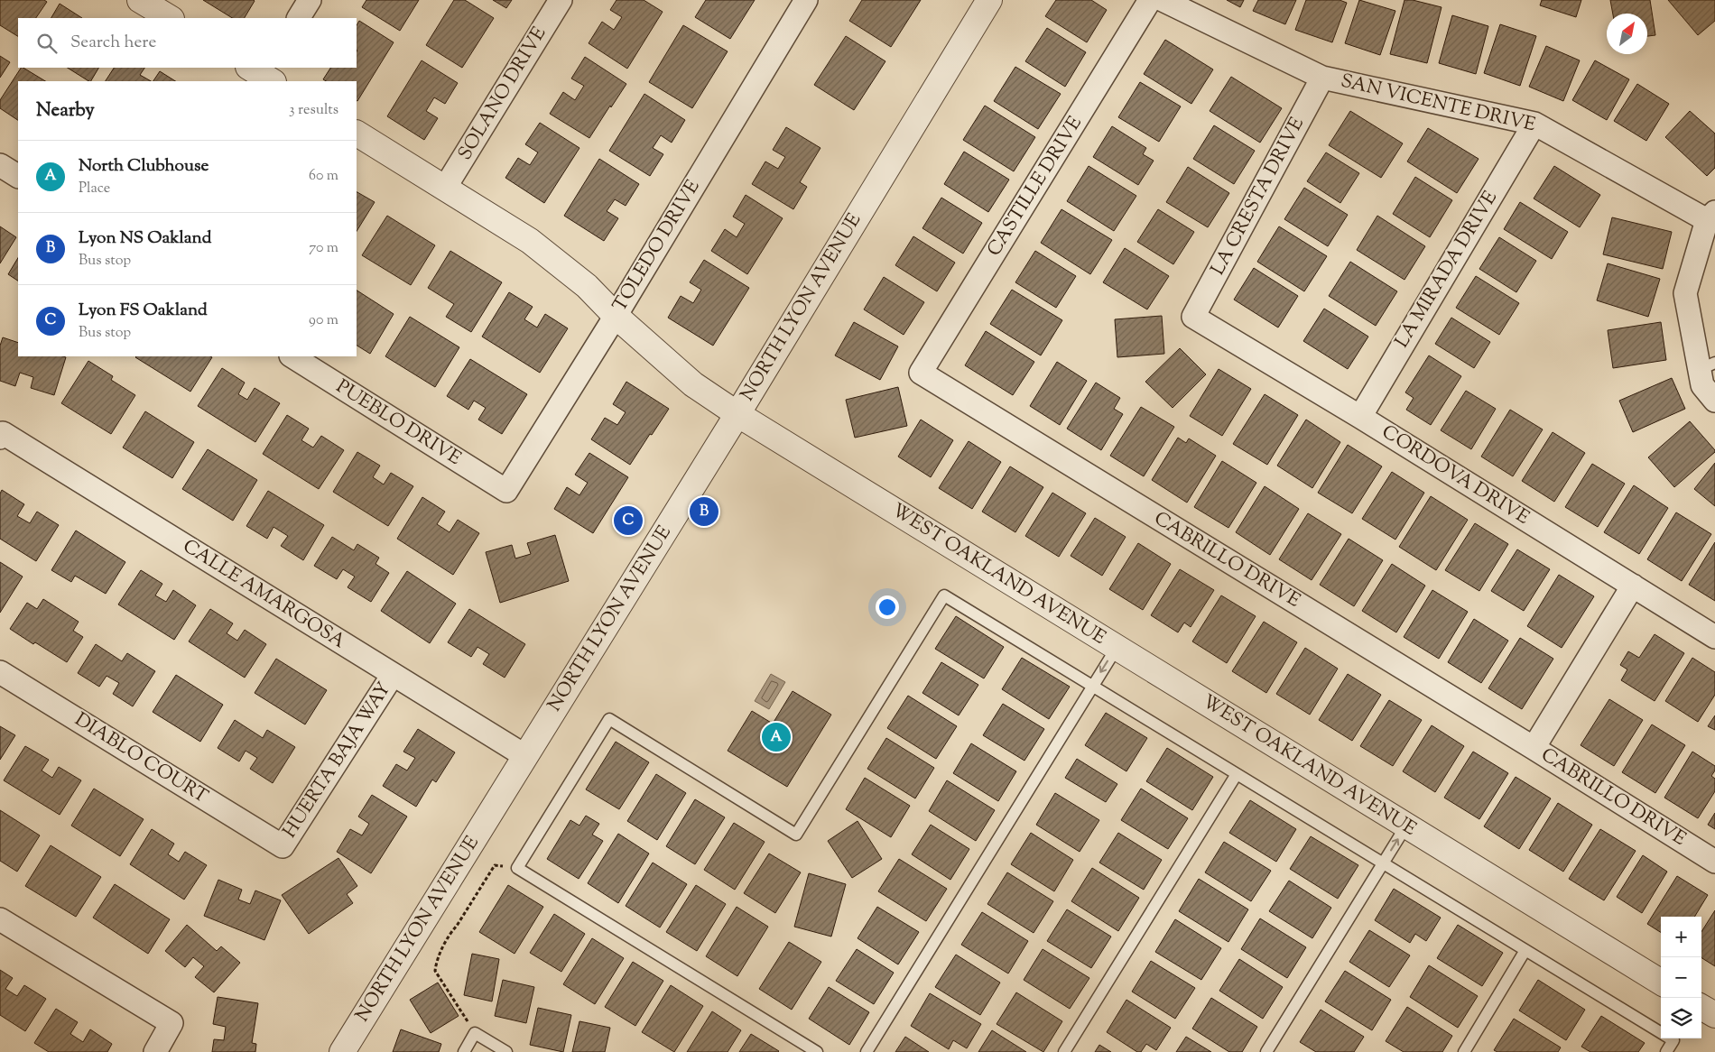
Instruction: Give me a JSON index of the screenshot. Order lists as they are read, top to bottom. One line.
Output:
{"streets":{"street":["SOLANO DRIVE","SAN VICENTE DRIVE","CASTILLE DRIVE","LA CRESTA DRIVE","TOLEDO DRIVE","LA MIRADA DRIVE","NORTH LYON AVENUE","PUEBLO DRIVE","CORDOVA DRIVE","CABRILLO DRIVE","WEST OAKLAND AVENUE","CALLE AMARGOSA","DIABLO COURT","HUERTA BAJA WAY"]},"crossings":[["SOLANO DRIVE","WEST OAKLAND AVENUE"],["SAN VICENTE DRIVE","LA CRESTA DRIVE"],["SAN VICENTE DRIVE","LA MIRADA DRIVE"],["CASTILLE DRIVE","CABRILLO DRIVE"],["LA CRESTA DRIVE","CORDOVA DRIVE"],["TOLEDO DRIVE","PUEBLO DRIVE"],["TOLEDO DRIVE","WEST OAKLAND AVENUE"],["LA MIRADA DRIVE","CORDOVA DRIVE"],["NORTH LYON AVENUE","WEST OAKLAND AVENUE"],["NORTH LYON AVENUE","CALLE AMARGOSA"],["CORDOVA DRIVE","CABRILLO DRIVE"],["CALLE AMARGOSA","HUERTA BAJA WAY"],["DIABLO COURT","HUERTA BAJA WAY"]],"north":"top right","page":{"search":"Search here","heading":["Nearby","3 results"],"list":[{"mark":"A","name":"North Clubhouse","note":"Place","value":"60 m"},{"mark":"B","name":"Lyon NS Oakland","note":"Bus stop","value":"70 m"},{"mark":"C","name":"Lyon FS Oakland","note":"Bus stop","value":"90 m"}],"pins":["B","C","A"],"map_buttons":["+","−"]}}
